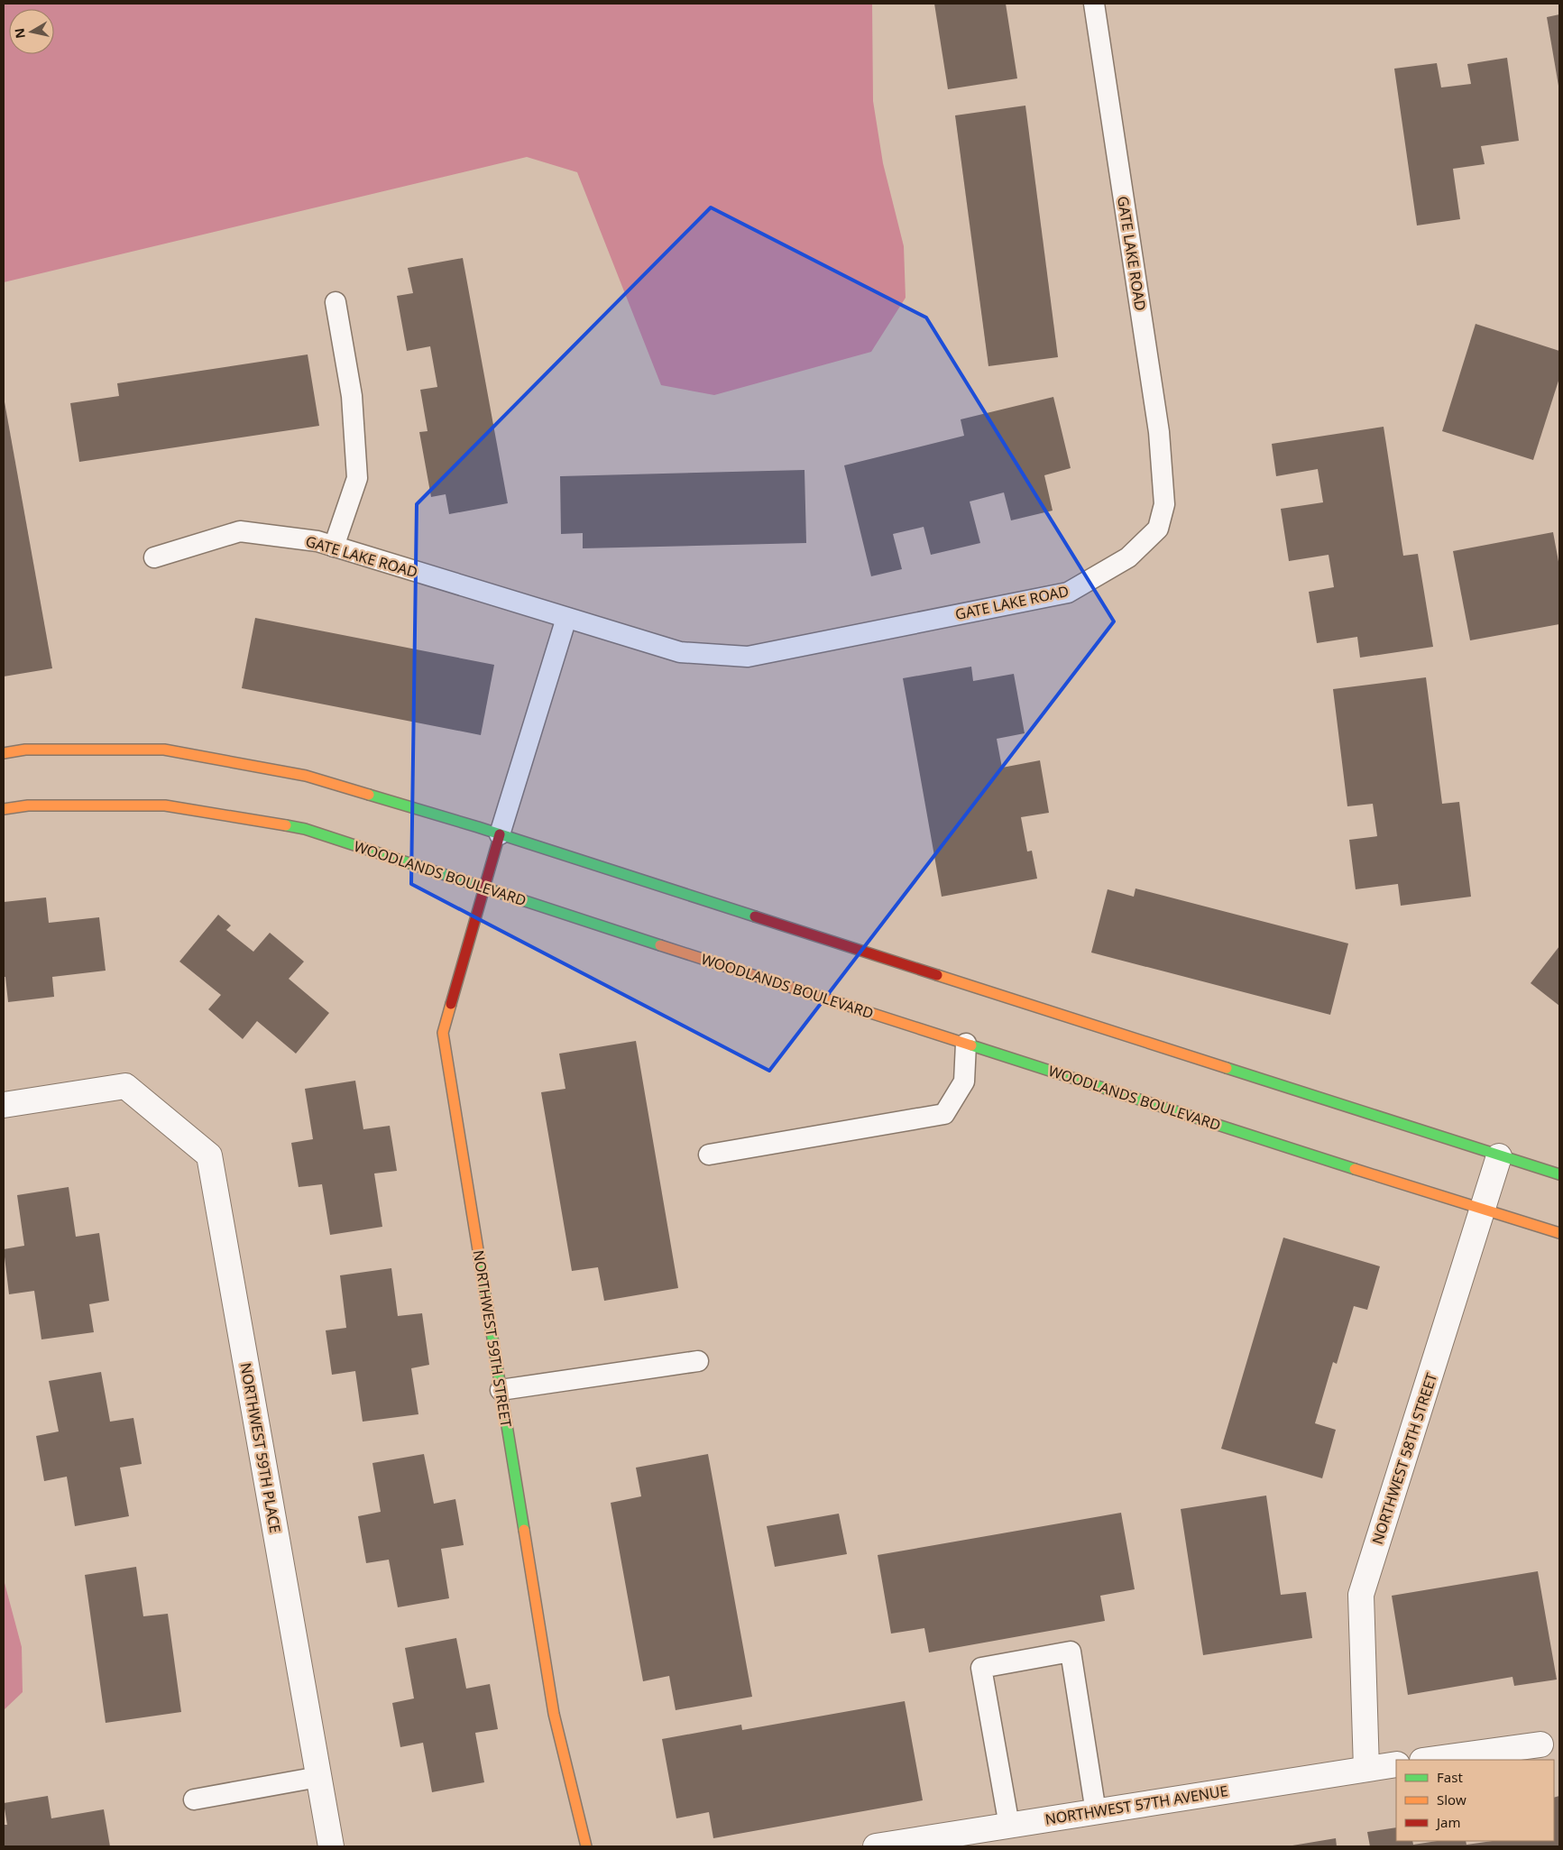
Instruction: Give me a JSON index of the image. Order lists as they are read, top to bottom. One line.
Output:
{"streets":{"street":["WOODLANDS BOULEVARD","NORTHWEST 59TH STREET","NORTHWEST 59TH PLACE","NORTHWEST 58TH STREET","NORTHWEST 57TH AVENUE"],"lane":["GATE LAKE ROAD"]},"crossings":[["WOODLANDS BOULEVARD","NORTHWEST 59TH STREET"],["WOODLANDS BOULEVARD","NORTHWEST 58TH STREET"],["NORTHWEST 58TH STREET","NORTHWEST 57TH AVENUE"]],"legend":["Fast","Slow","Jam"],"north":"left"}
